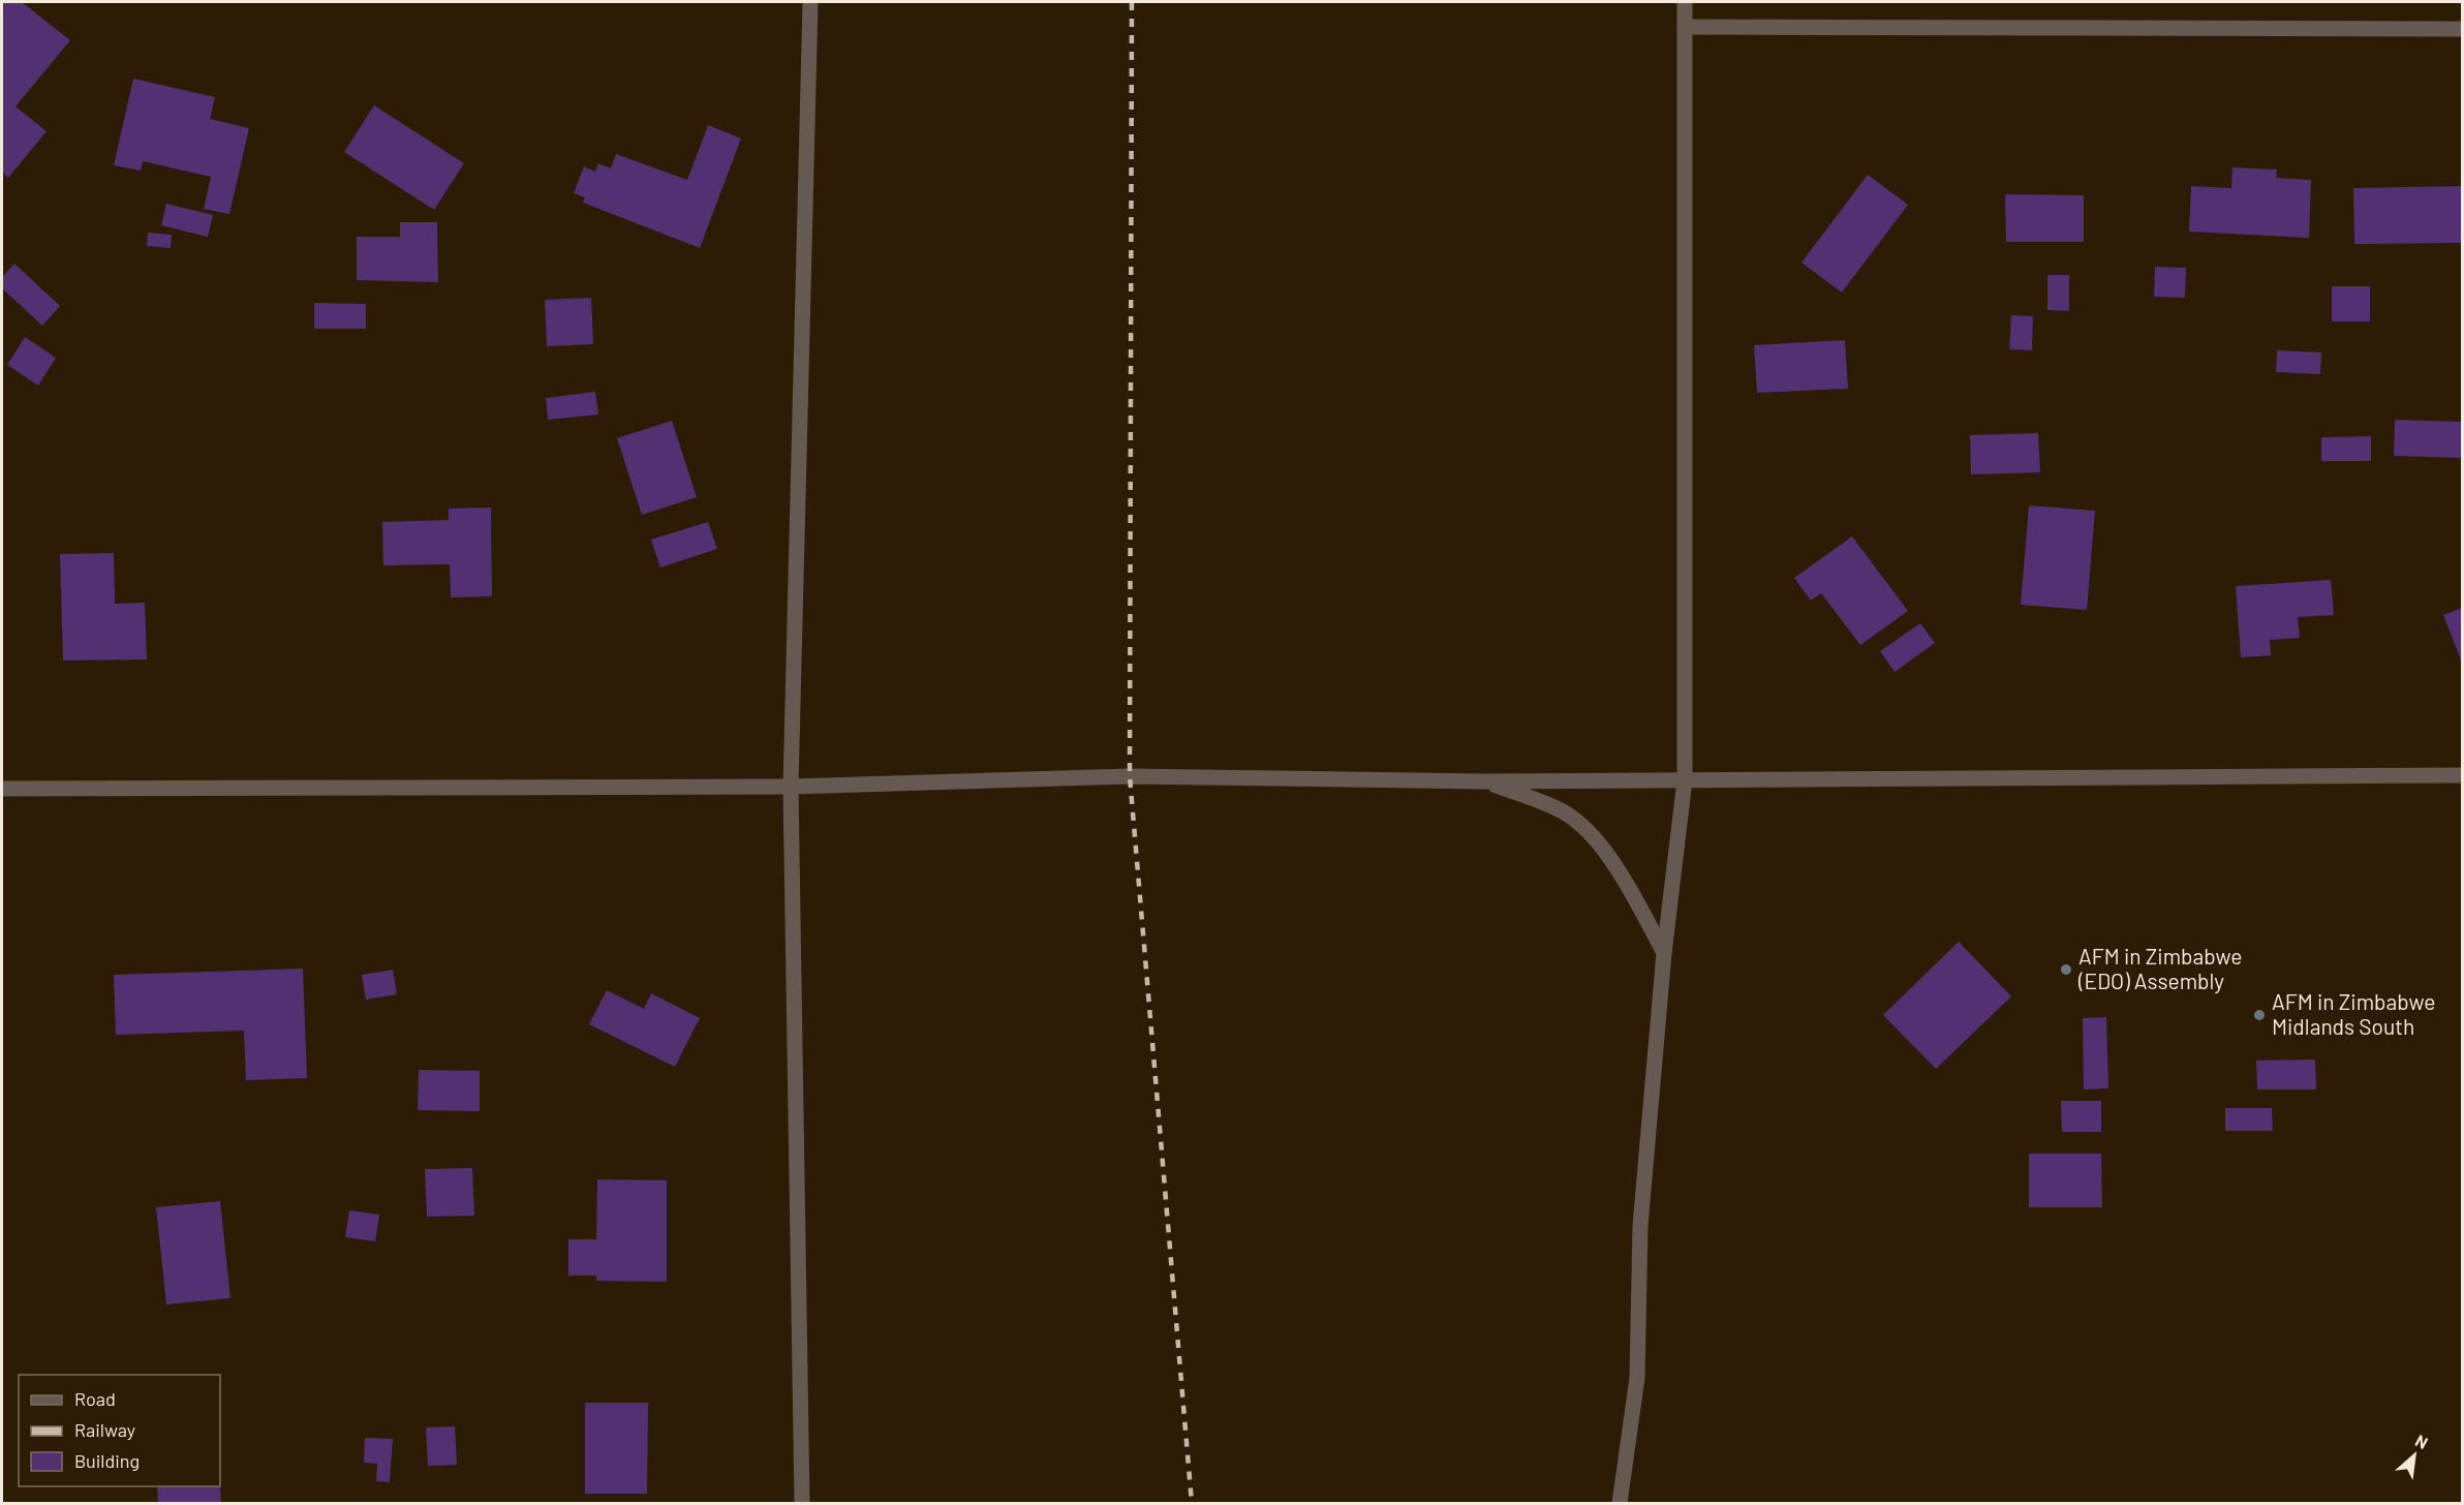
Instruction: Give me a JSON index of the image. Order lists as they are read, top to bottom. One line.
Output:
{"places":["AFM in Zimbabwe (EDO) Assembly","AFM in Zimbabwe Midlands South"],"legend":["Road","Railway","Building"],"north":"top right"}
